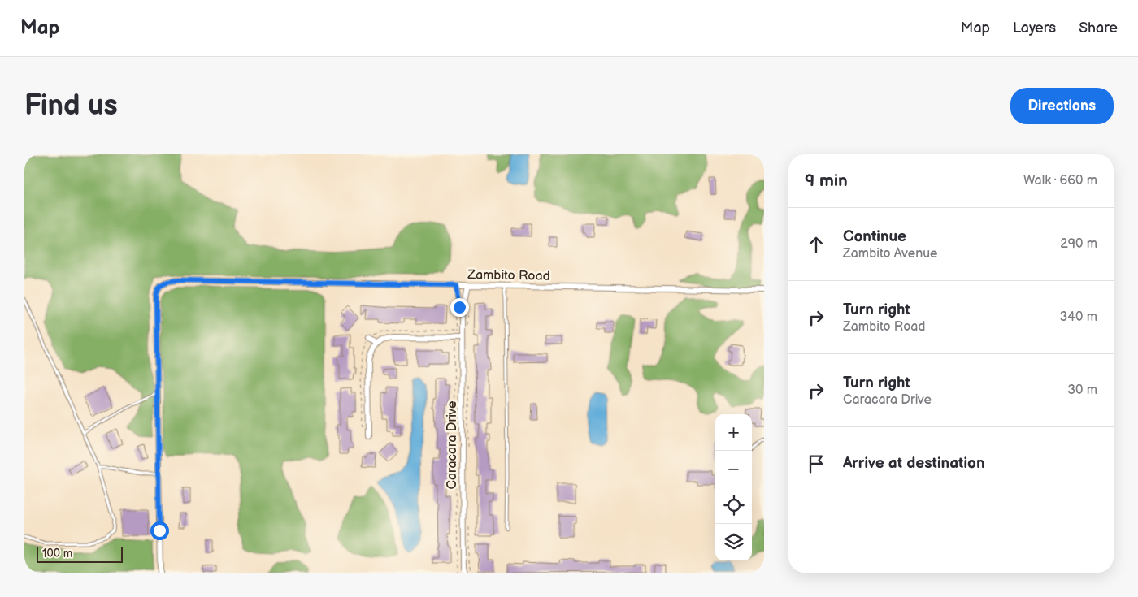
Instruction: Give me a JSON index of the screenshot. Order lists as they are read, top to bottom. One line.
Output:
{"streets":{"street":["Zambito Road","Caracara Drive"]},"crossings":[["Zambito Road","Caracara Drive"]],"scale_bar":"100 m","page":{"header":"Map","nav":["Map","Layers","Share"],"buttons":"Directions","title":"Find us","heading":["9 min","Walk · 660 m"],"list":[["Continue","Zambito Avenue","290 m"],["Turn right","Zambito Road","340 m"],["Turn right","Caracara Drive","30 m"],"Arrive at destination"],"map_buttons":["+","−"],"scale":"100 m"}}
